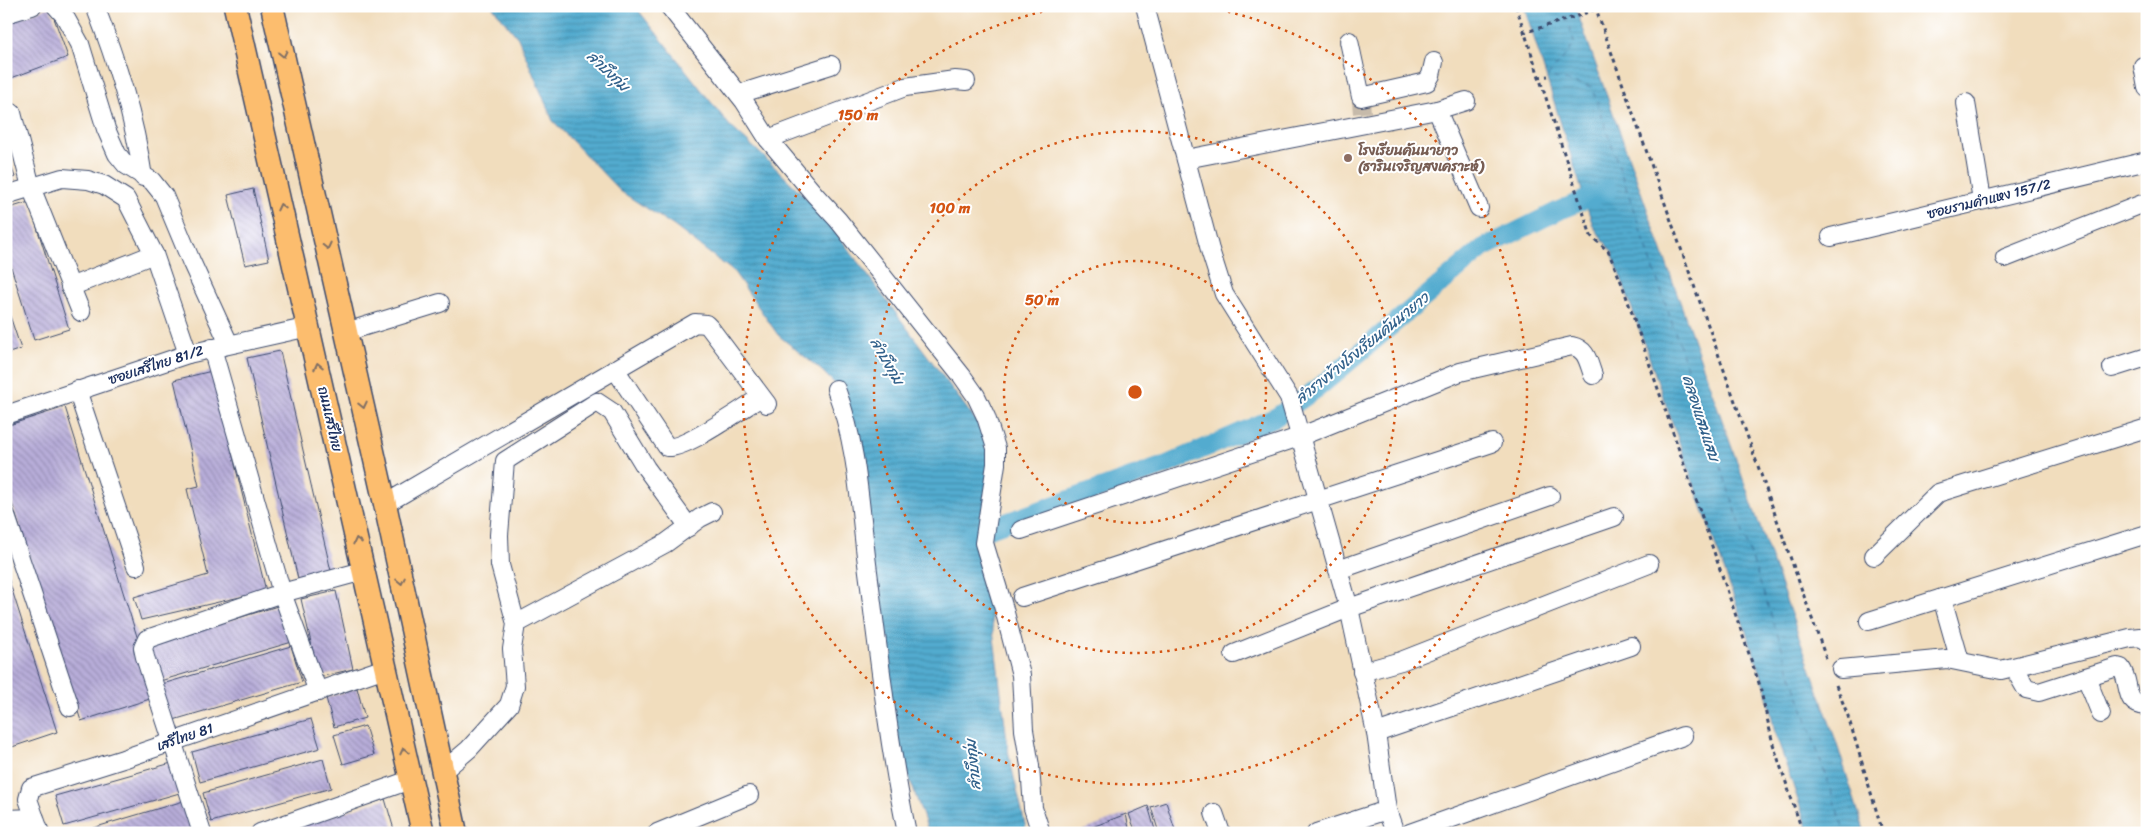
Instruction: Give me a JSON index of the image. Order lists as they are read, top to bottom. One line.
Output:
{"streets":{"main road":["ถนนเสรีไทย"],"street":["ซอยรามคำแหง 157/2","ซอยเสรีไทย 81/2","เสรีไทย 81"]},"crossings":[["ซอยเสรีไทย 81/2","ถนนเสรีไทย"],["ถนนเสรีไทย","เสรีไทย 81"]],"water":["ลำบึงกุ่ม","ลำรางข้างโรงเรียนคันนายาว","คลองแสนแสบ"],"places":["โรงเรียนคันนายาว (ธารินเจริญสงเคราะห์)"],"rings":["150 m","100 m","50 m"]}
